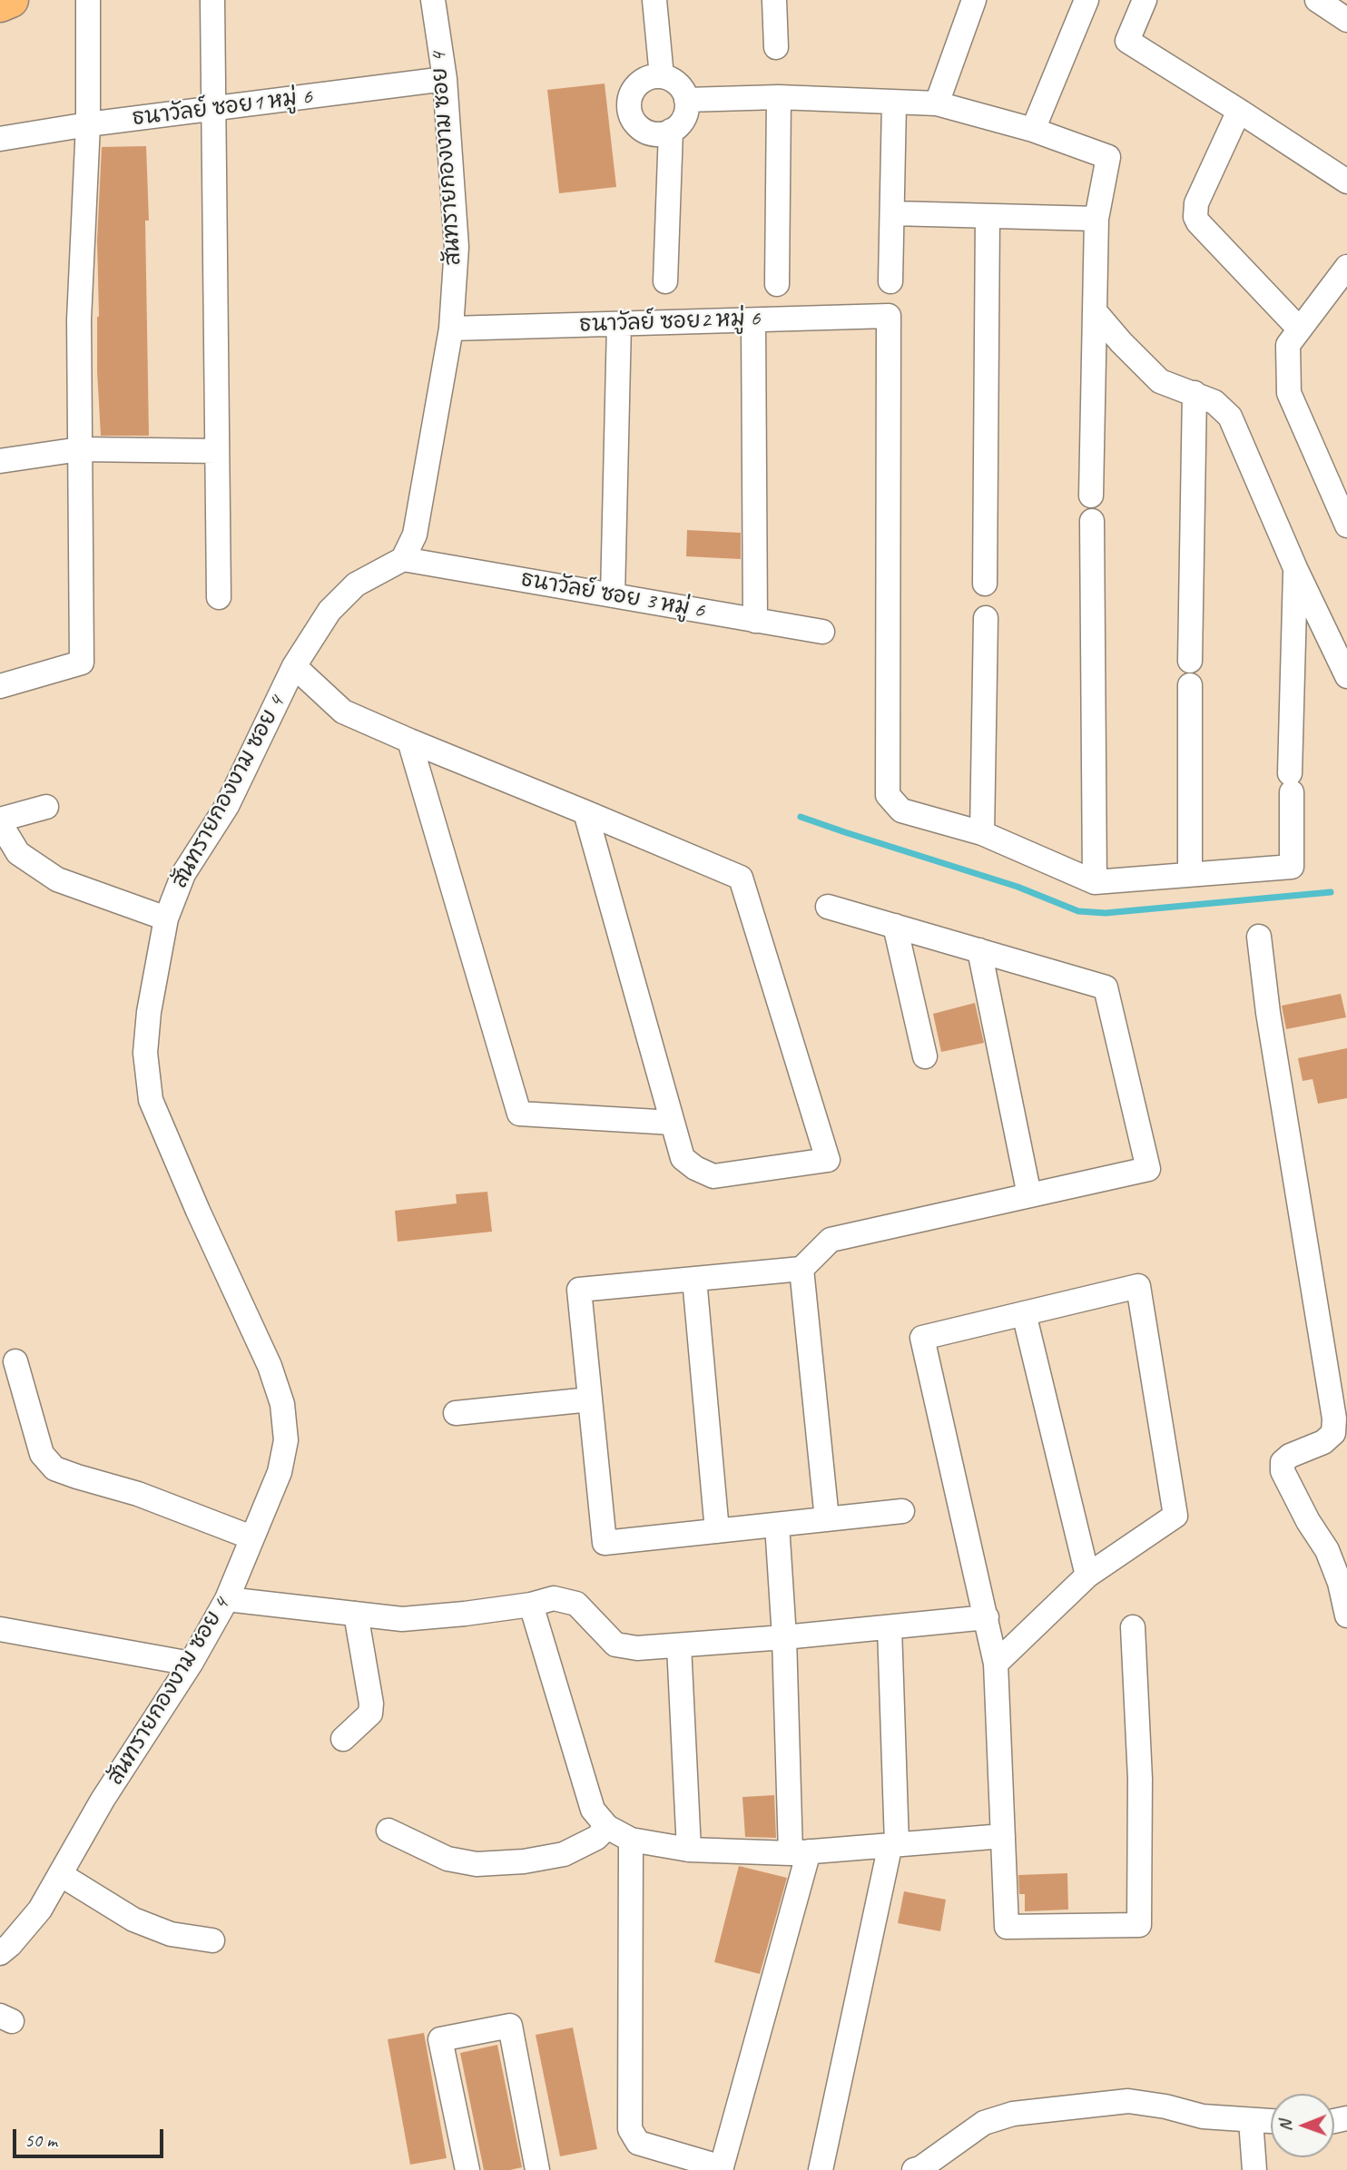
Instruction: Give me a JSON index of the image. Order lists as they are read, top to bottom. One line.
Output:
{"streets":{"street":["ธนาวัลย์ ซอย1 หมู่ 6","สันทรายกองงาม ซอย 4","ธนาวัลย์ ซอย2 หมู่ 6","ธนาวัลย์ ซอย 3 หมู่ 6"]},"crossings":[["ธนาวัลย์ ซอย1 หมู่ 6","สันทรายกองงาม ซอย 4"],["สันทรายกองงาม ซอย 4","ธนาวัลย์ ซอย2 หมู่ 6"],["สันทรายกองงาม ซอย 4","ธนาวัลย์ ซอย 3 หมู่ 6"]],"scale_bar":"50 m","north":"left"}
